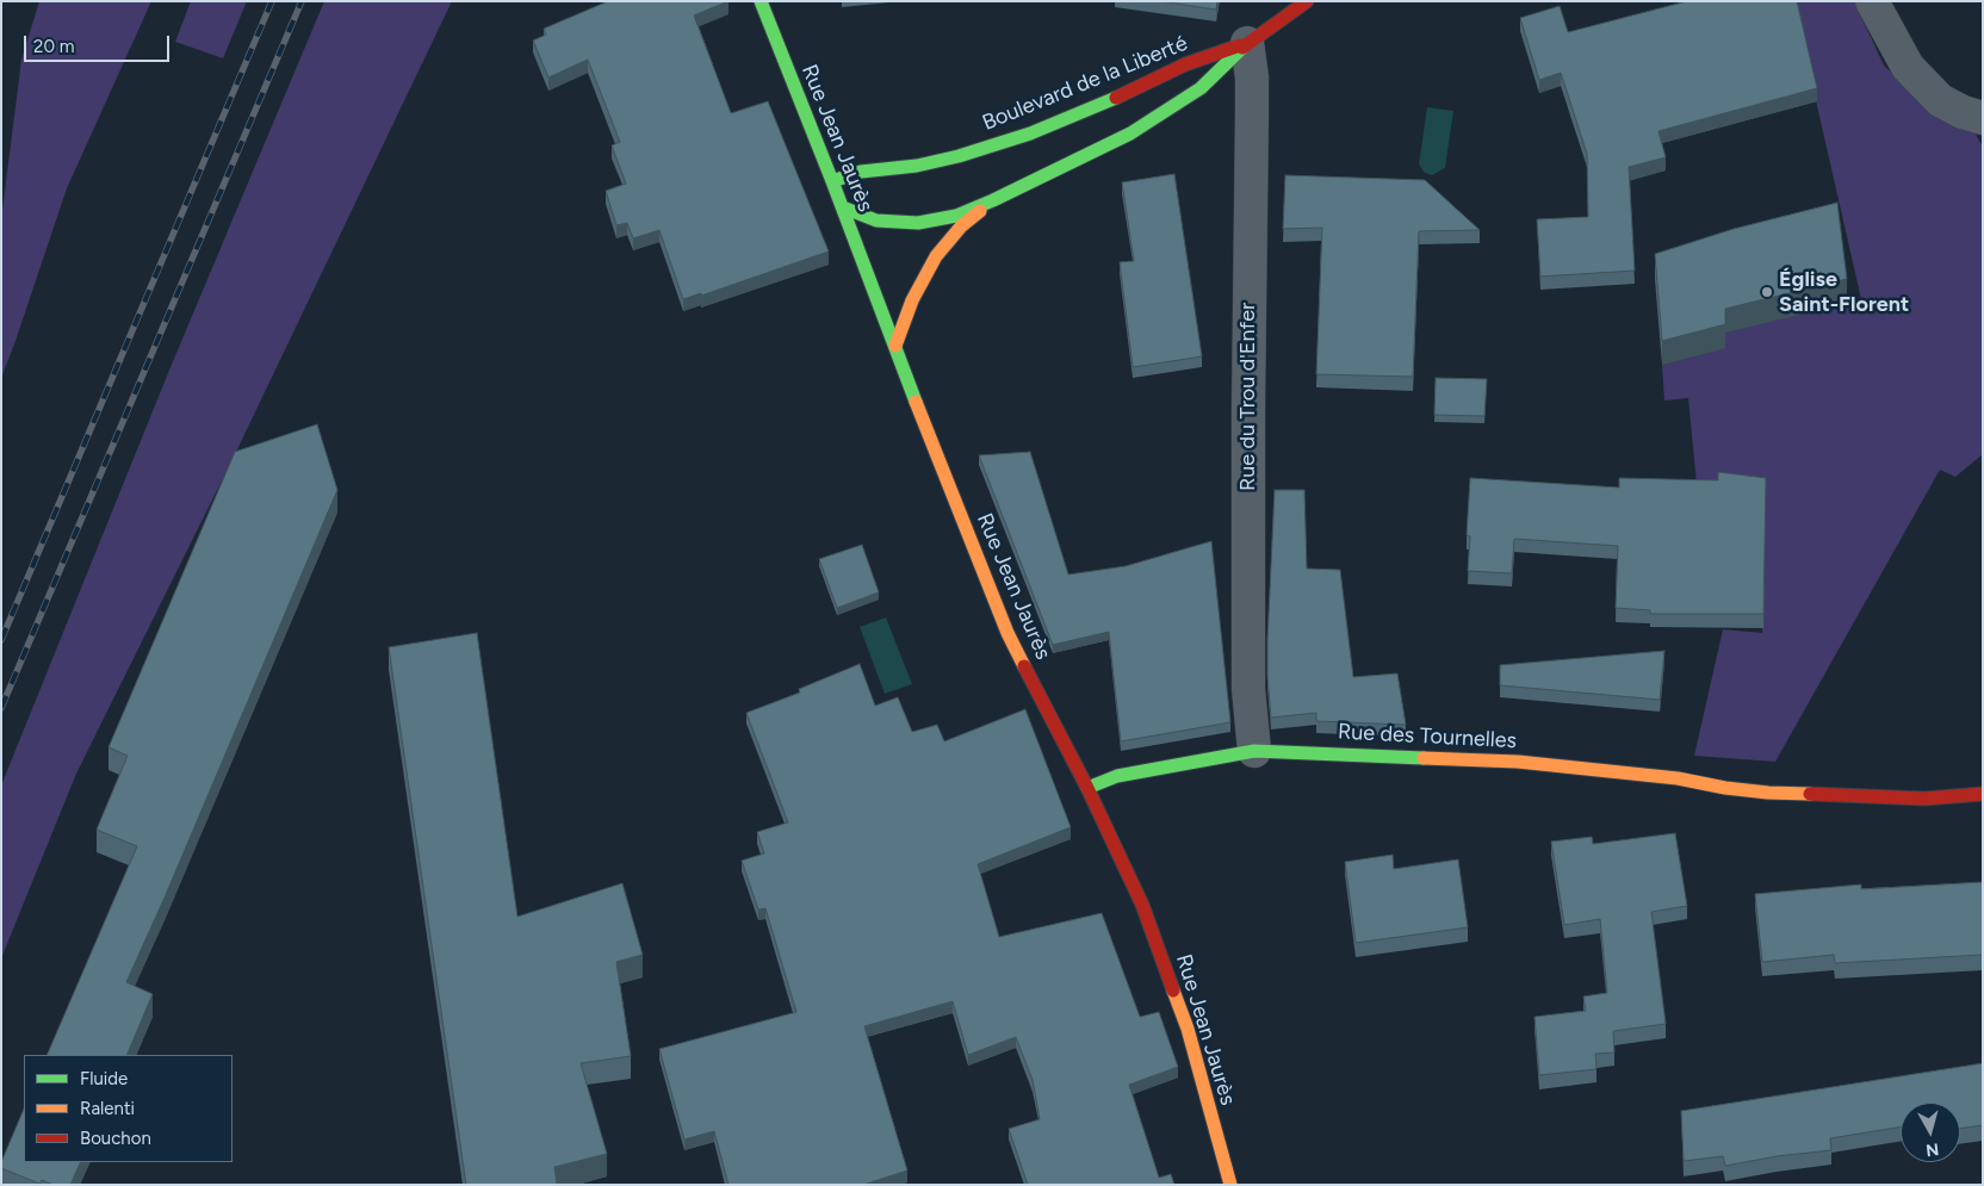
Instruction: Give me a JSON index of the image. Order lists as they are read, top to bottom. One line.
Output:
{"streets":{"street":["Boulevard de la Liberté","Rue Jean Jaurès","Rue du Trou d'Enfer","Rue des Tournelles"]},"crossings":[["Boulevard de la Liberté","Rue Jean Jaurès"],["Boulevard de la Liberté","Rue du Trou d'Enfer"],["Rue Jean Jaurès","Rue des Tournelles"],["Rue du Trou d'Enfer","Rue des Tournelles"]],"places":["Église Saint-Florent"],"legend":["Fluide","Ralenti","Bouchon"],"scale_bar":"20 m","north":"bottom"}
